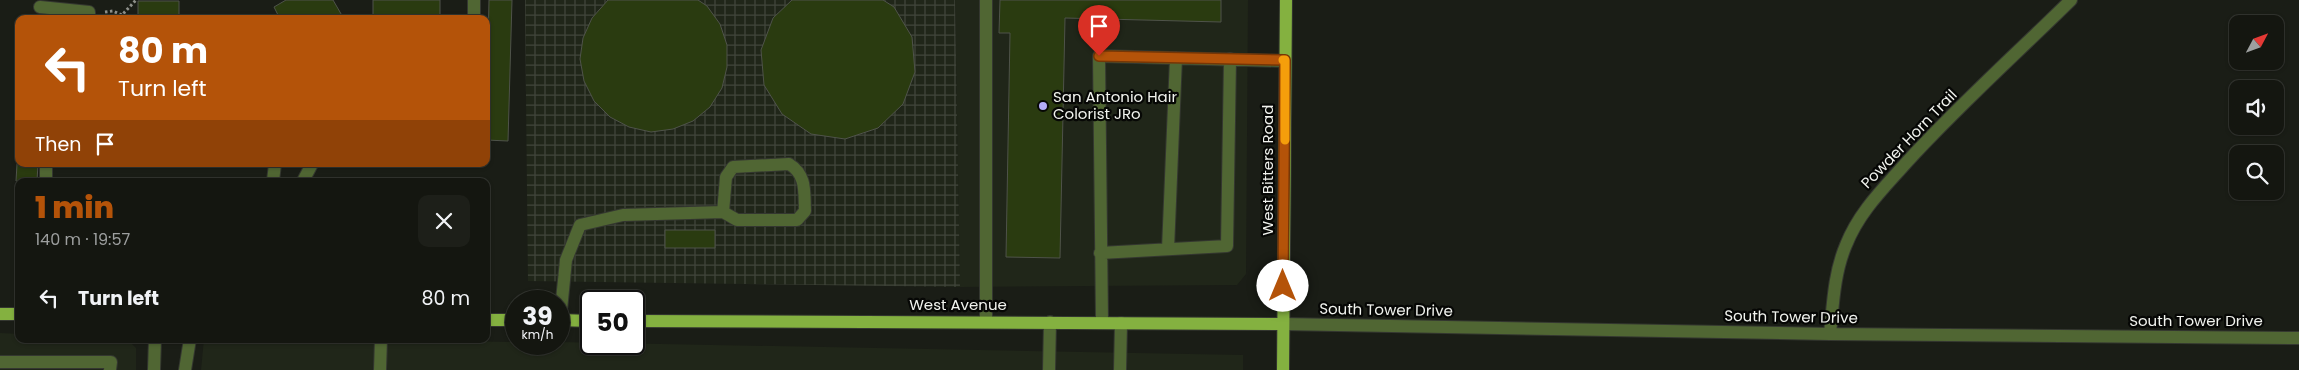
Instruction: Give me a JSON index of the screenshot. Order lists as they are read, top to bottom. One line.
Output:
{"streets":{"main road":["West Bitters Road","West Avenue"],"street":["Powder Horn Trail","South Tower Drive"]},"crossings":[["Powder Horn Trail","South Tower Drive"],["West Bitters Road","West Avenue"],["West Bitters Road","South Tower Drive"],["West Avenue","South Tower Drive"]],"places":["San Antonio Hair Colorist JRo"],"north":"top right","page":{"turn":["80 m","Turn left"],"then":"Then","heading":["1 min","140 m · 19:57"],"list":[{"name":"Turn left","value":"80 m"}],"speed":"39 km/h","limit":"50"}}
